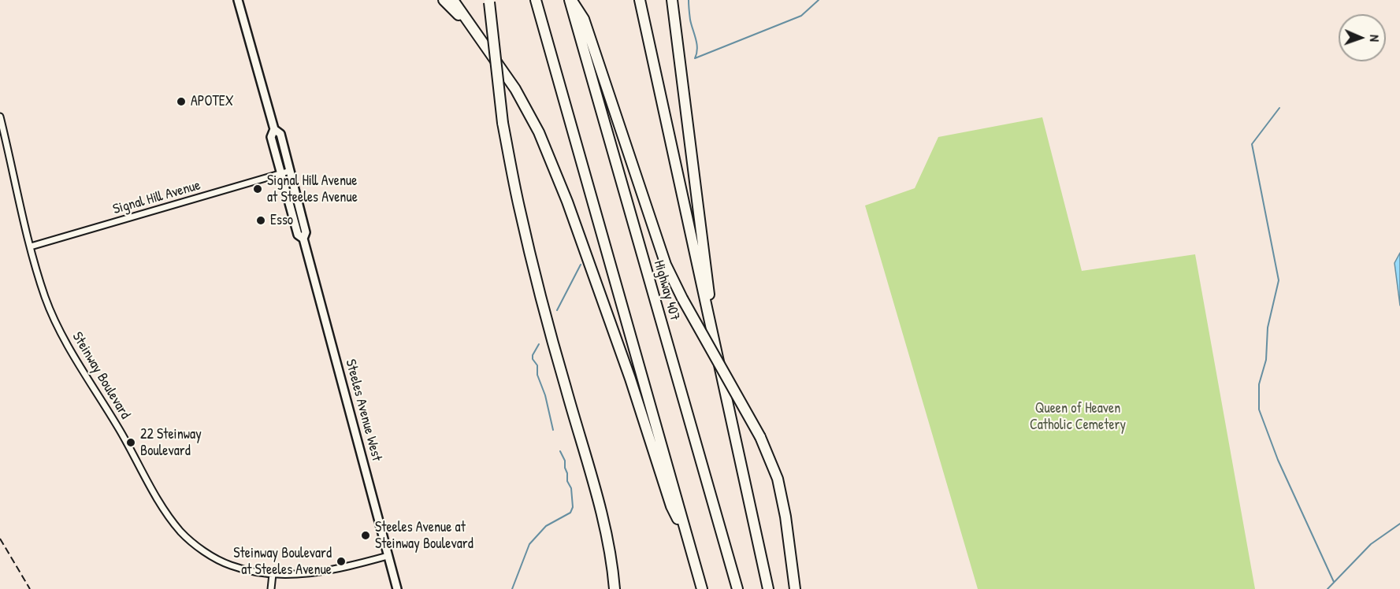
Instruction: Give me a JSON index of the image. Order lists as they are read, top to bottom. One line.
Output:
{"streets":{"highway":["Highway 407"],"main road":["Steeles Avenue West"],"street":["Signal Hill Avenue","Steinway Boulevard"]},"crossings":[["Signal Hill Avenue","Steinway Boulevard"],["Signal Hill Avenue","Steeles Avenue West"],["Steinway Boulevard","Steeles Avenue West"]],"parks":["Queen of Heaven Catholic Cemetery"],"places":["APOTEX","Signal Hill Avenue at Steeles Avenue","Esso","22 Steinway Boulevard","Steeles Avenue at Steinway Boulevard","Steinway Boulevard at Steeles Avenue"],"north":"right"}
